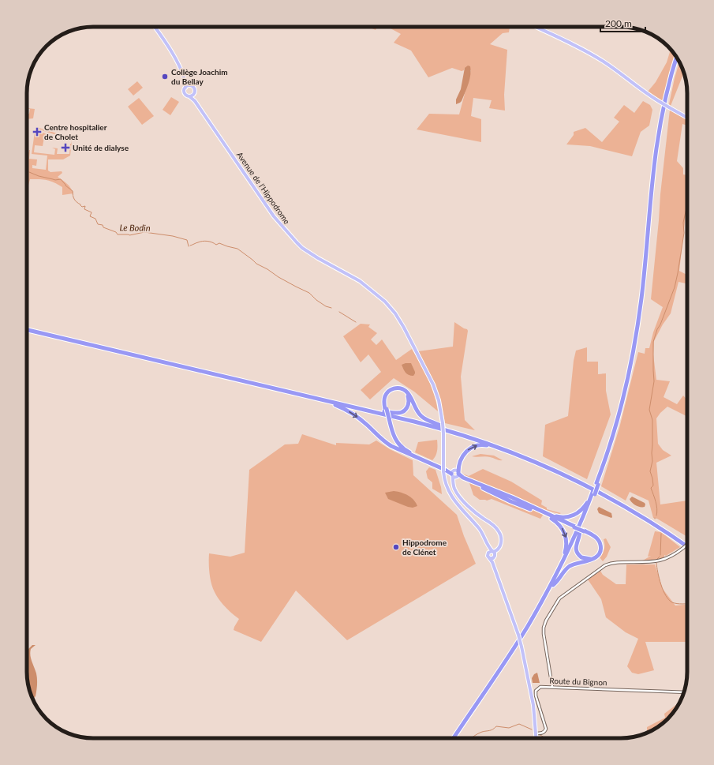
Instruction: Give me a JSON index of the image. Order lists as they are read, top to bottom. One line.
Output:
{"streets":{"main road":["Avenue de l’Hippodrome"],"street":["Route du Bignon"]},"crossings":[["Avenue de l’Hippodrome","Route du Bignon"]],"water":["Le Bodin"],"places":{"other":["Collège Joachim du Bellay","Hippodrome de Clénet"],"health":["Centre hospitalier de Cholet","Unité de dialyse"]},"scale_bar":"200 m"}
